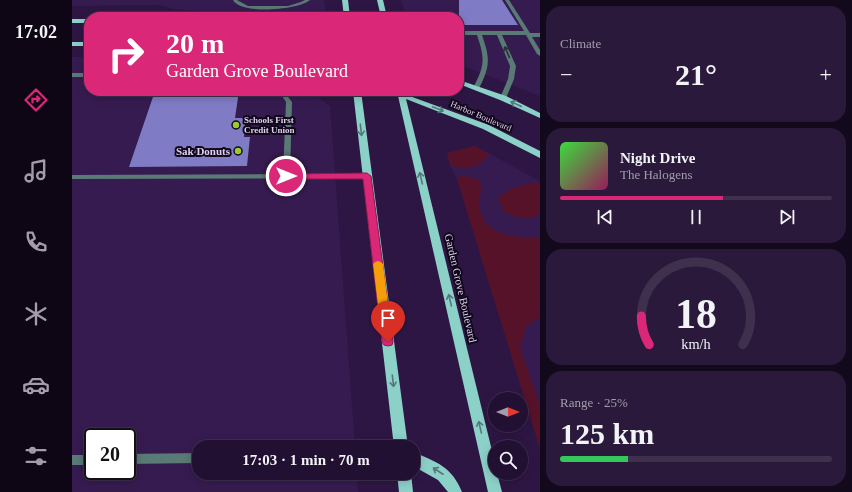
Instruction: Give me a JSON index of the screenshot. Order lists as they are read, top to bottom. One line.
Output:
{"streets":{"main road":["Harbor Boulevard","Garden Grove Boulevard"]},"places":["Schools First Credit Union","Sak Donuts"],"north":"right","page":{"tabs":"17:02","tile":["Climate",["Range · 25%","125 km"]],"turn":["20 m","Garden Grove Boulevard"],"heat":["−","21°","+"],"song":["Night Drive","The Halogens"],"limit":"20","trip":"17:03 · 1 min · 70 m","gauge":["18","km/h"]}}
